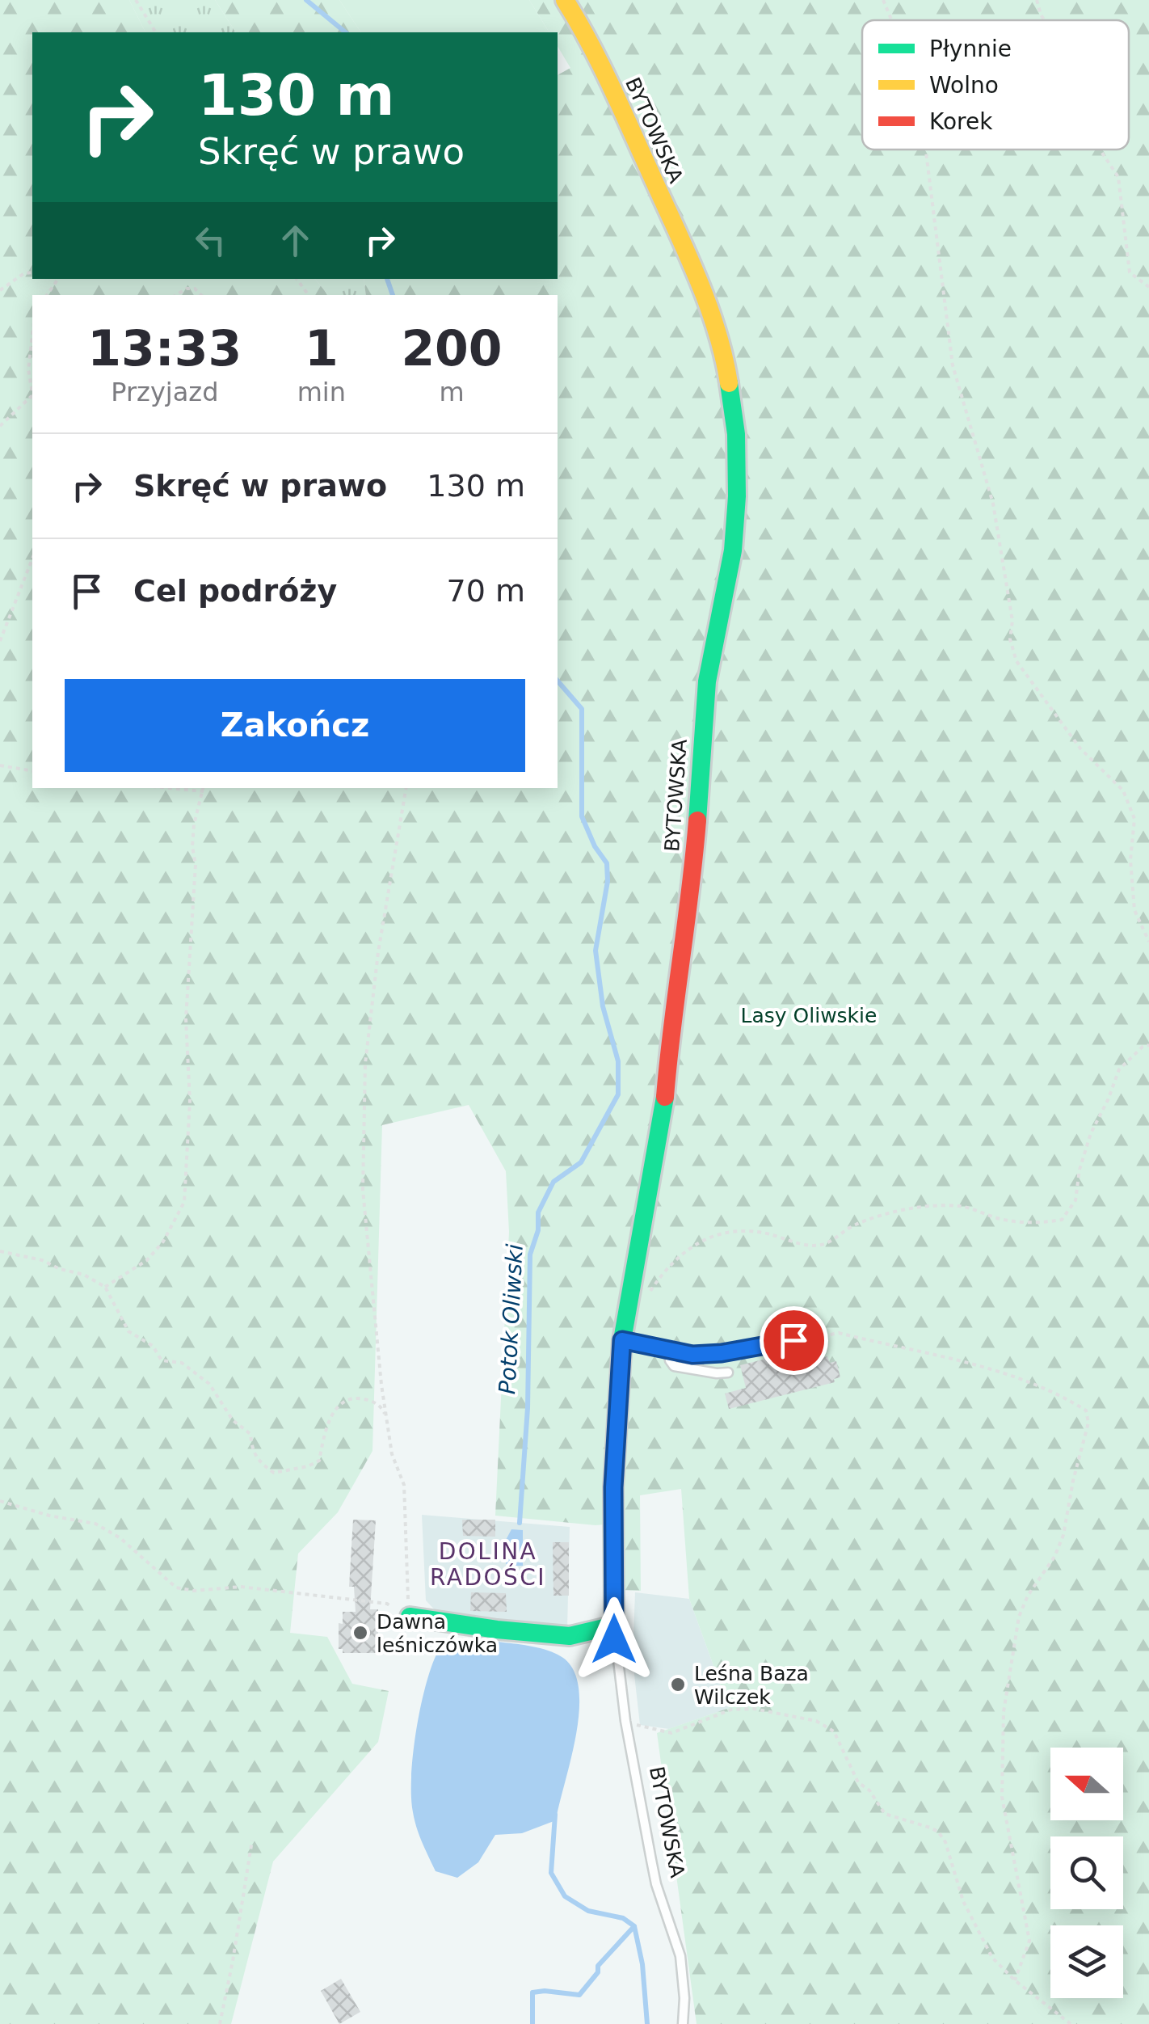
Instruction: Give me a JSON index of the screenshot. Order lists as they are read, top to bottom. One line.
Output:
{"streets":{"street":["BYTOWSKA"]},"districts":["DOLINA RADOŚCI"],"water":["Potok Oliwski"],"parks":["Lasy Oliwskie"],"places":["Dawna leśniczówka","Leśna Baza Wilczek"],"legend":["Płynnie","Wolno","Korek"],"north":"left","page":{"turn":["130 m","Skręć w prawo"],"eta":["13:33","Przyjazd","1","min","200","m"],"list":[{"name":"Skręć w prawo","value":"130 m"},{"name":"Cel podróży","value":"70 m"}],"buttons":"Zakończ"}}
